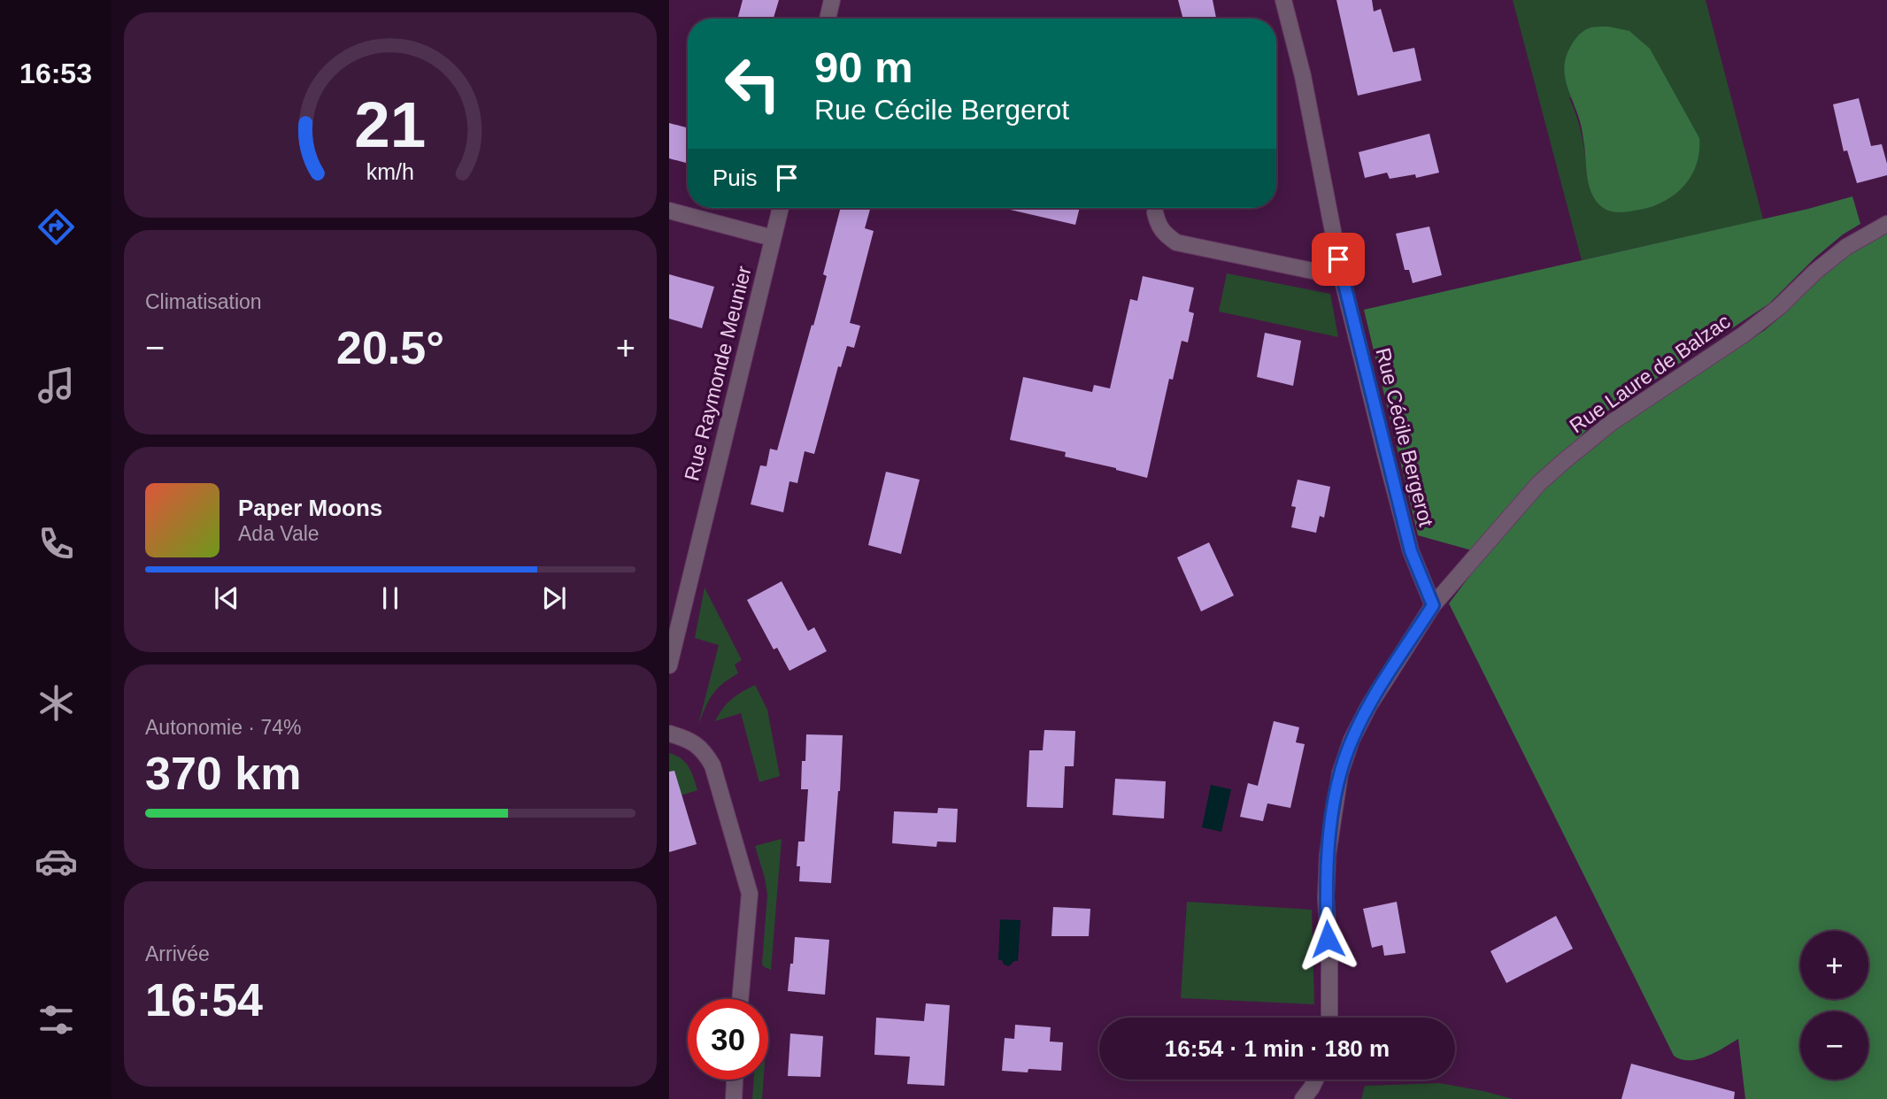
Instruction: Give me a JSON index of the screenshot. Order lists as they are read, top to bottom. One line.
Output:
{"streets":{"street":["Rue Raymonde Meunier","Rue Laure de Balzac","Rue Cécile Bergerot"]},"crossings":[["Rue Laure de Balzac","Rue Cécile Bergerot"]],"page":{"tabs":"16:53","turn":["90 m","Rue Cécile Bergerot"],"then":"Puis","tile":["Climatisation",["Autonomie · 74%","370 km"],["Arrivée","16:54"]],"heat":["−","20.5°","+"],"song":["Paper Moons","Ada Vale"],"map_buttons":["+","−"],"limit":"30","trip":"16:54 · 1 min · 180 m","gauge":["21","km/h"]}}
